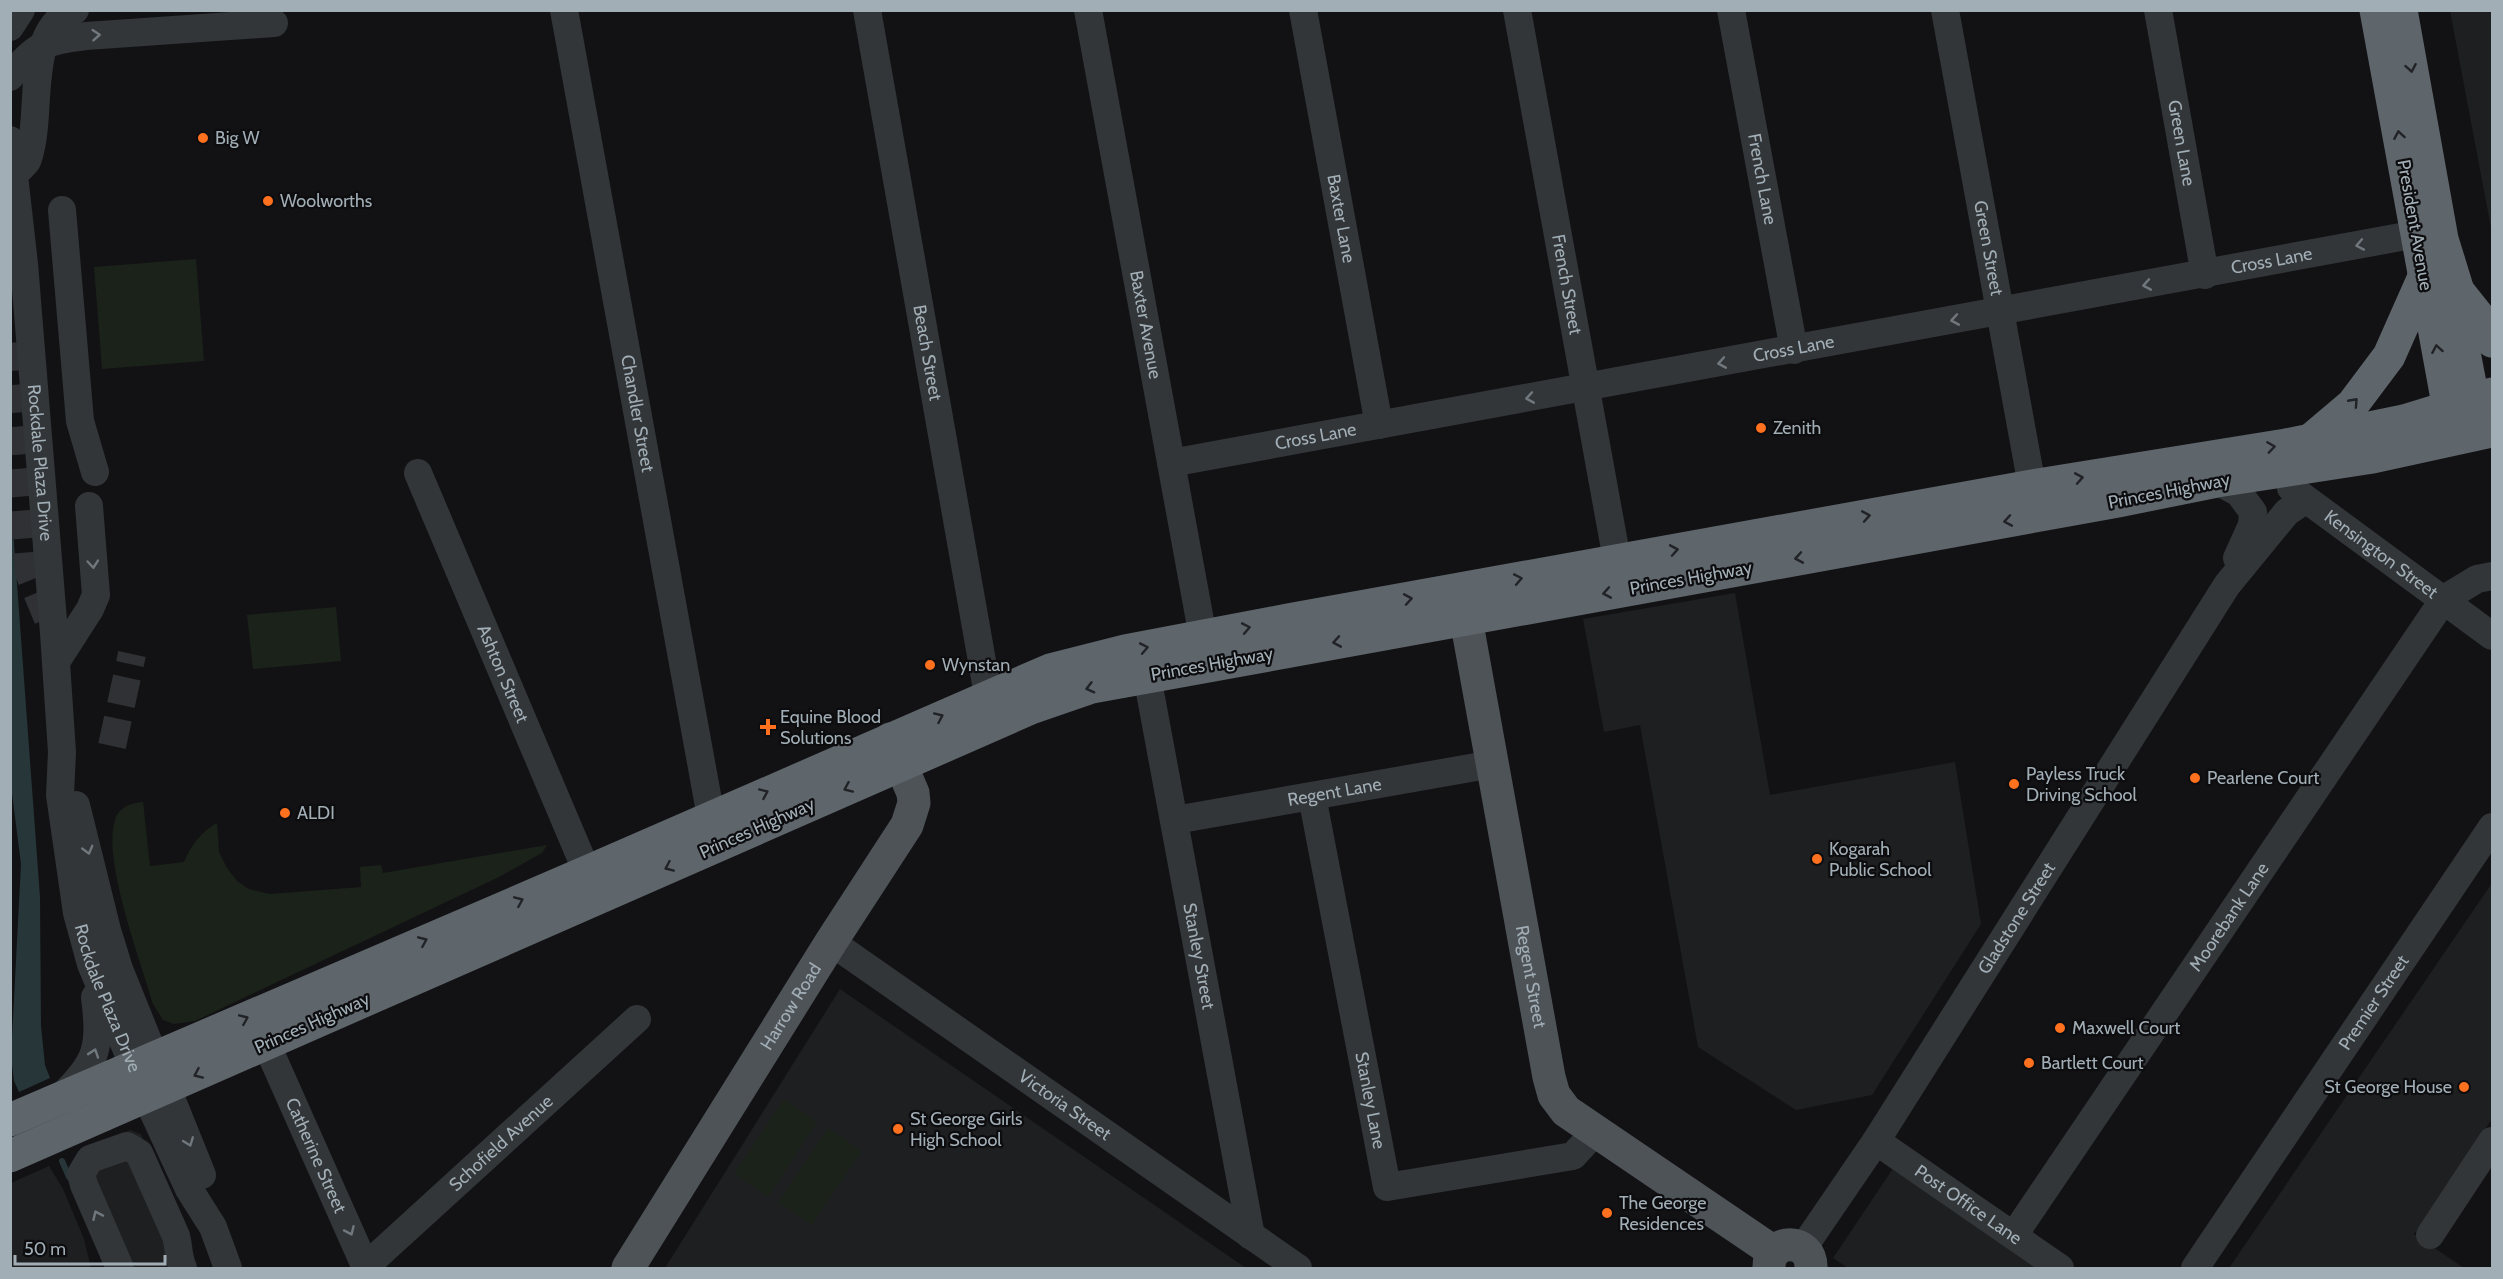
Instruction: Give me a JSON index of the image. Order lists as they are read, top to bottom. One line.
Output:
{"streets":{"highway":["President Avenue","Princes Highway"],"main road":["Regent Street","Harrow Road"],"street":["Green Lane","French Lane","Baxter Lane","Green Street","Cross Lane","French Street","Baxter Avenue","Beach Street","Chandler Street","Rockdale Plaza Drive","Kensington Street","Ashton Street","Regent Lane","Moorebank Lane","Gladstone Street","Stanley Street","Premier Street","Stanley Lane","Victoria Street","Schofield Avenue","Catherine Street","Post Office Lane"]},"crossings":[["Green Lane","Cross Lane"],["French Lane","Cross Lane"],["Baxter Lane","Cross Lane"],["President Avenue","Cross Lane"],["President Avenue","Princes Highway"],["Green Street","Cross Lane"],["Green Street","Princes Highway"],["Cross Lane","French Street"],["Cross Lane","Baxter Avenue"],["French Street","Princes Highway"],["Baxter Avenue","Princes Highway"],["Beach Street","Princes Highway"],["Chandler Street","Princes Highway"],["Rockdale Plaza Drive","Princes Highway"],["Princes Highway","Kensington Street"],["Princes Highway","Ashton Street"],["Princes Highway","Gladstone Street"],["Princes Highway","Stanley Street"],["Princes Highway","Regent Street"],["Princes Highway","Harrow Road"],["Princes Highway","Catherine Street"],["Kensington Street","Moorebank Lane"],["Kensington Street","Gladstone Street"],["Regent Lane","Stanley Street"],["Regent Lane","Regent Street"],["Regent Lane","Stanley Lane"],["Moorebank Lane","Post Office Lane"],["Gladstone Street","Regent Street"],["Gladstone Street","Post Office Lane"],["Stanley Street","Victoria Street"],["Regent Street","Stanley Lane"],["Harrow Road","Victoria Street"],["Schofield Avenue","Catherine Street"]],"one_way":["Cross Lane","Catherine Street"],"places":{"other":["Big W","Woolworths","Zenith","Wynstan","Pearlene Court","Payless Truck Driving School","ALDI","Kogarah Public School","Maxwell Court","Bartlett Court","St George House","St George Girls High School","The George Residences"],"health":["Equine Blood Solutions"]},"scale_bar":"50 m"}
